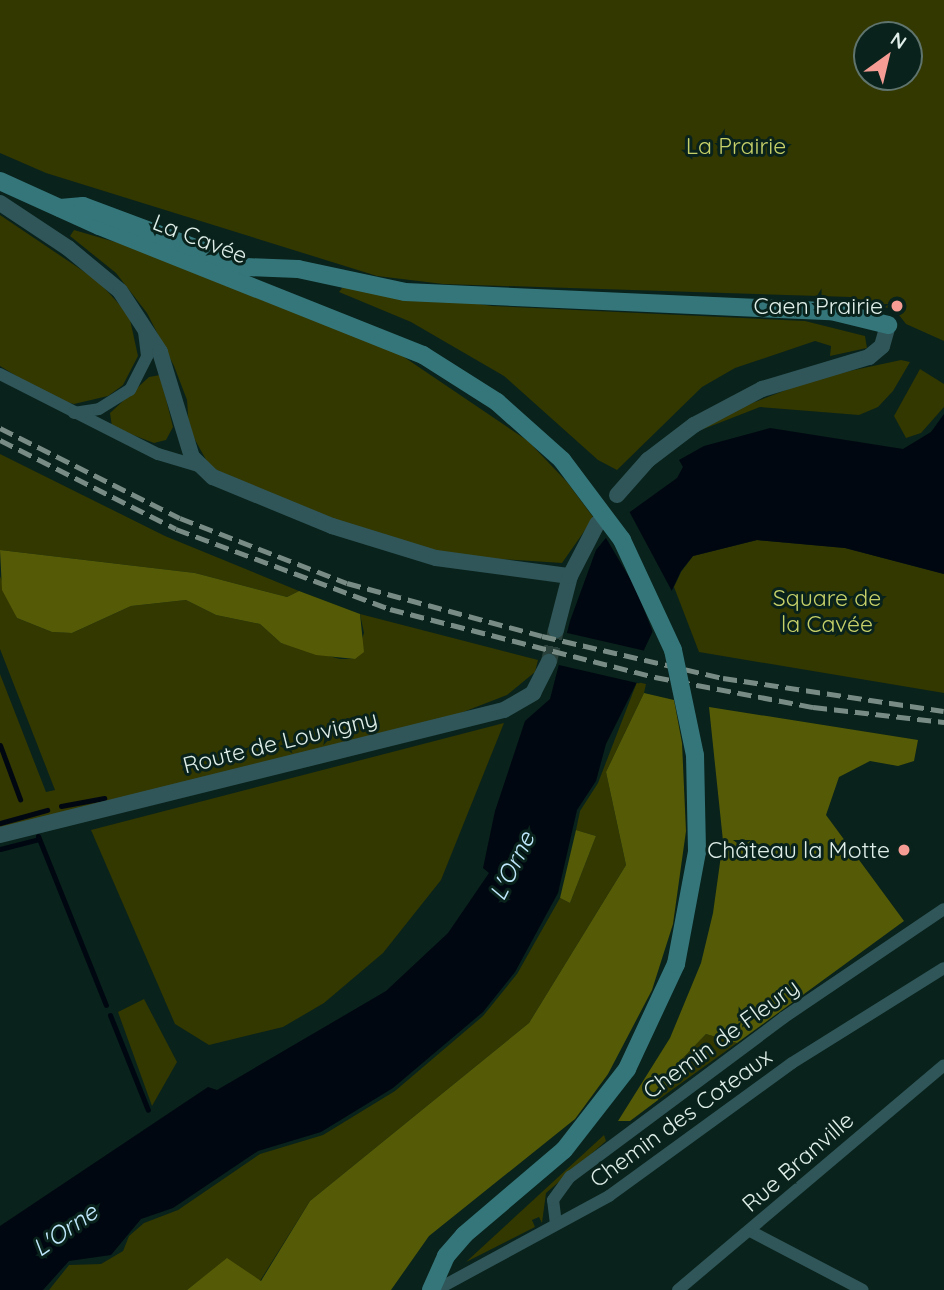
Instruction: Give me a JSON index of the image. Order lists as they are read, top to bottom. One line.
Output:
{"streets":{"main road":["La Cavée"],"street":["Route de Louvigny","Chemin de Fleury","Chemin des Coteaux","Rue Branville"]},"crossings":[["La Cavée","Chemin des Coteaux"],["Chemin de Fleury","Chemin des Coteaux"]],"water":["L'Orne"],"parks":["La Prairie","Square de la Cavée"],"places":["Caen Prairie","Château la Motte"],"north":"top right"}
